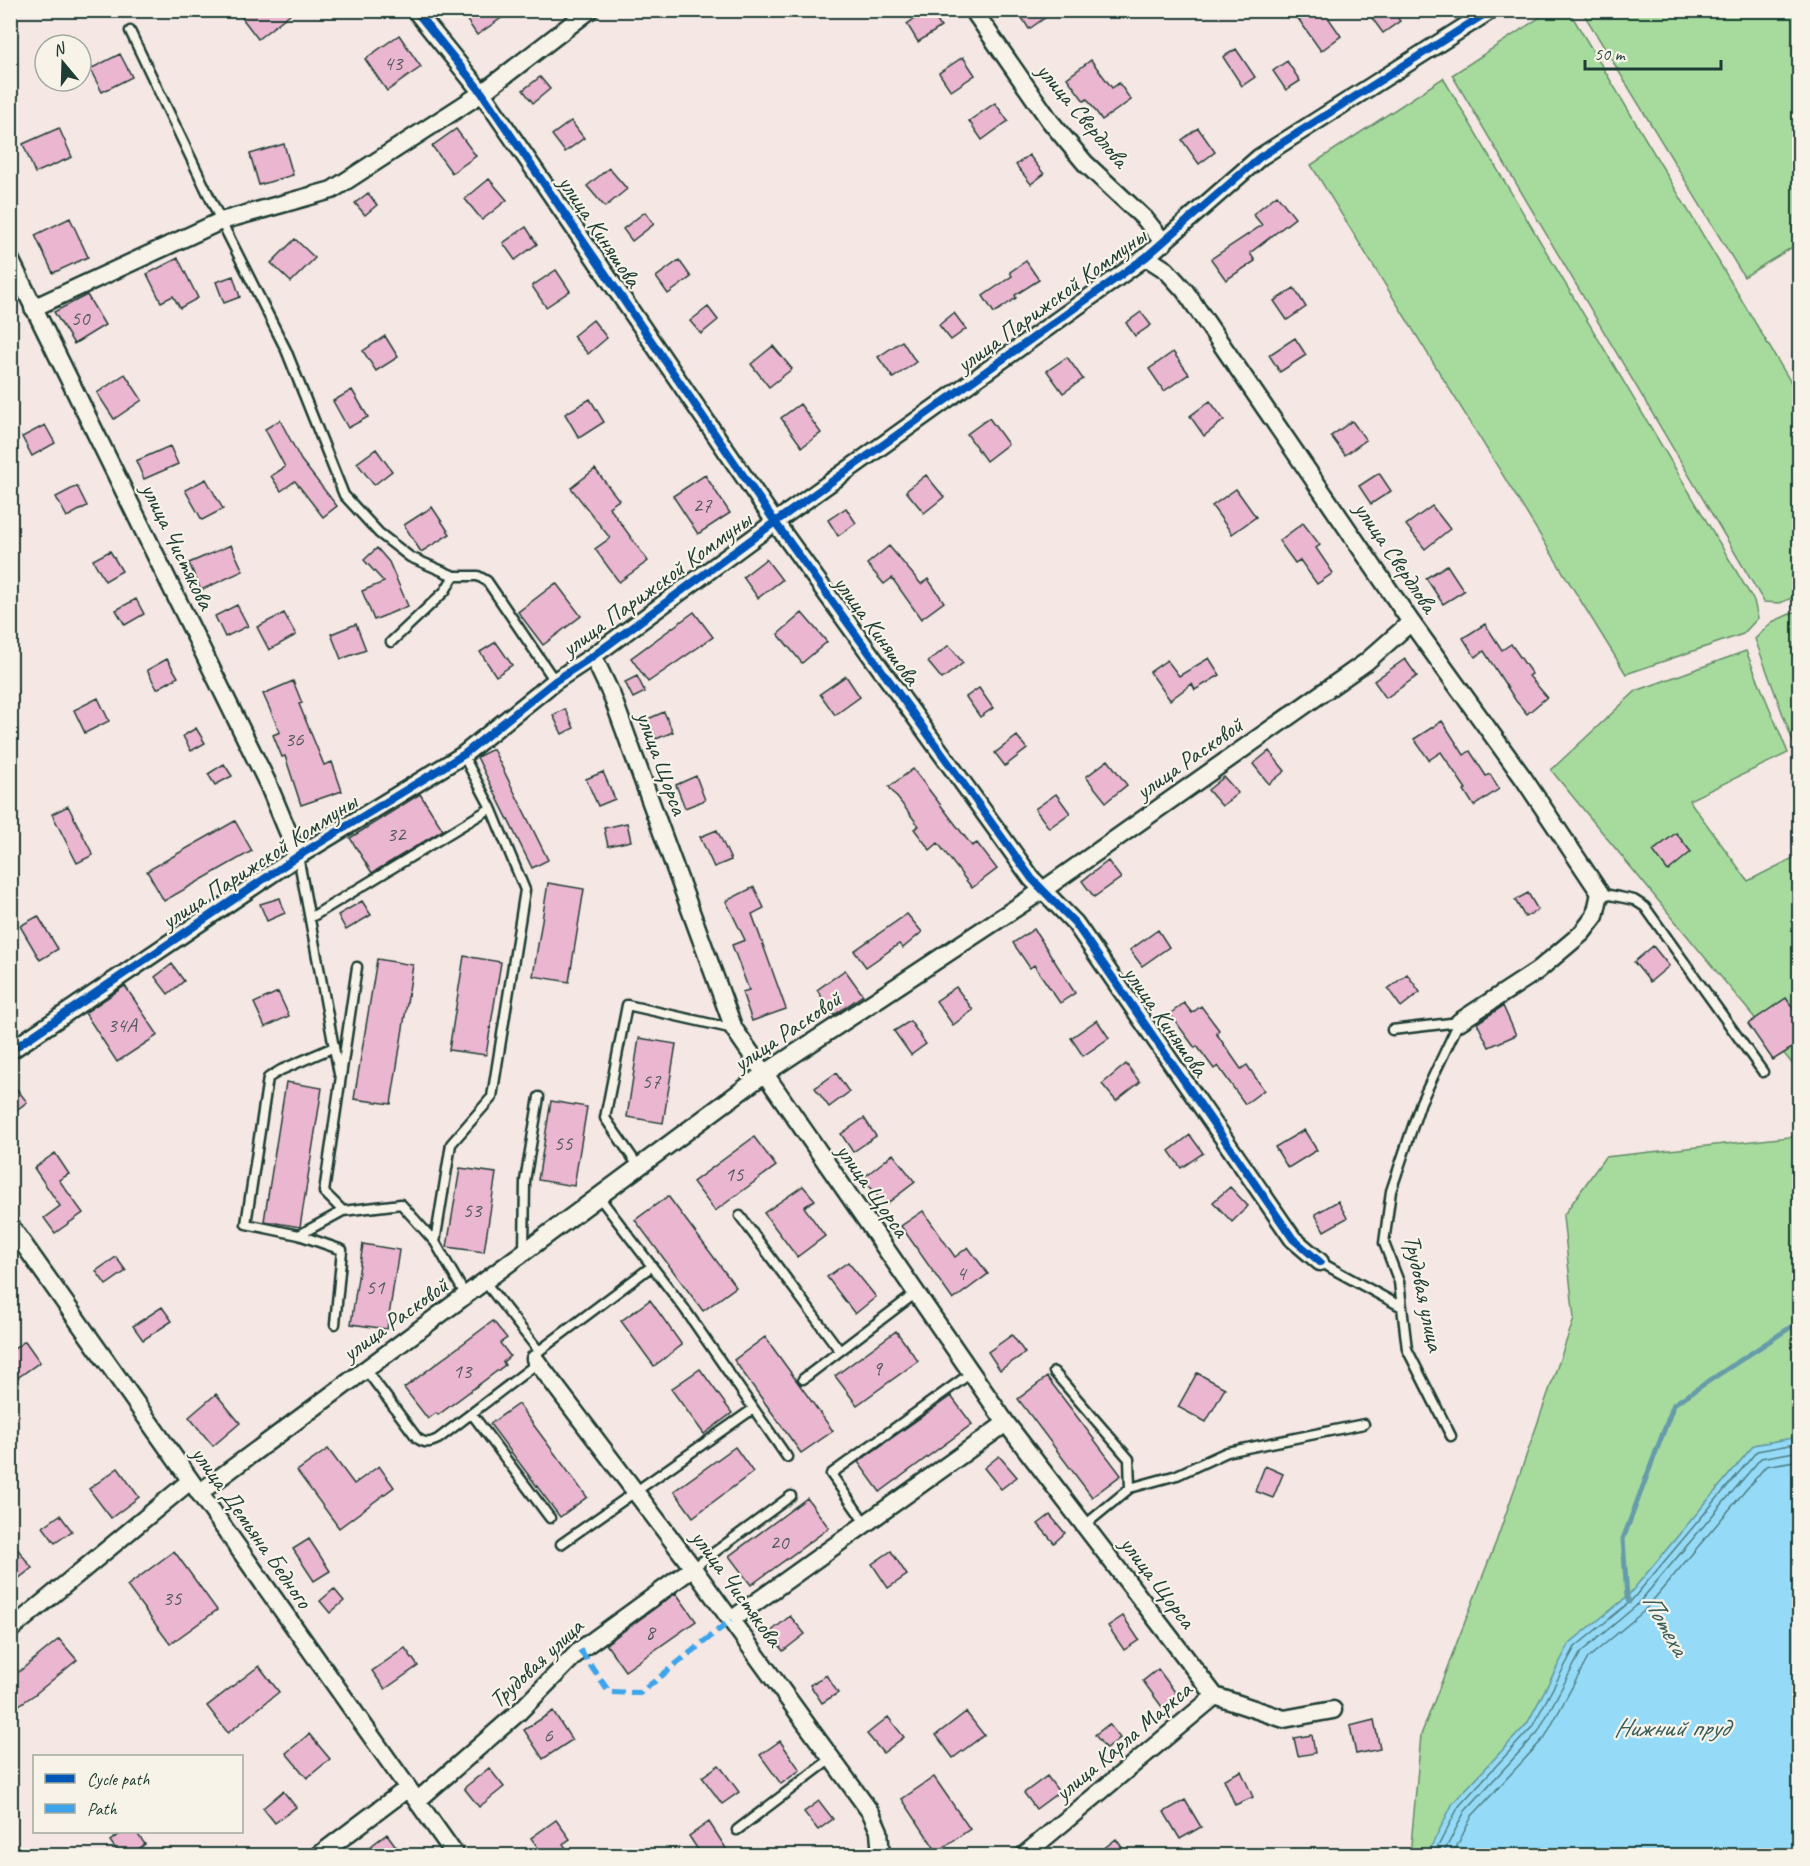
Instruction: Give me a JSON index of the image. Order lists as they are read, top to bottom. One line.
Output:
{"streets":{"street":["улица Свердлова","улица Киняшова","улица Парижской Коммуны","улица Чистякова","улица Расковой","улица Щорса","Трудовая улица","улица Демьяна Бедного","улица Карла Маркса"]},"crossings":[["улица Свердлова","улица Парижской Коммуны"],["улица Свердлова","улица Расковой"],["улица Киняшова","улица Парижской Коммуны"],["улица Киняшова","улица Расковой"],["улица Парижской Коммуны","улица Чистякова"],["улица Парижской Коммуны","улица Щорса"],["улица Чистякова","Трудовая улица"],["улица Расковой","улица Щорса"],["улица Расковой","улица Демьяна Бедного"],["улица Щорса","улица Карла Маркса"],["Трудовая улица","улица Демьяна Бедного"]],"water":["Потеха","Нижний пруд"],"house_numbers":["43","50","27","36","32","34А","57","55","15","53","4","51","9","13","20","35","8","6"],"legend":["Cycle path","Path"],"scale_bar":"50 m","north":"top"}
